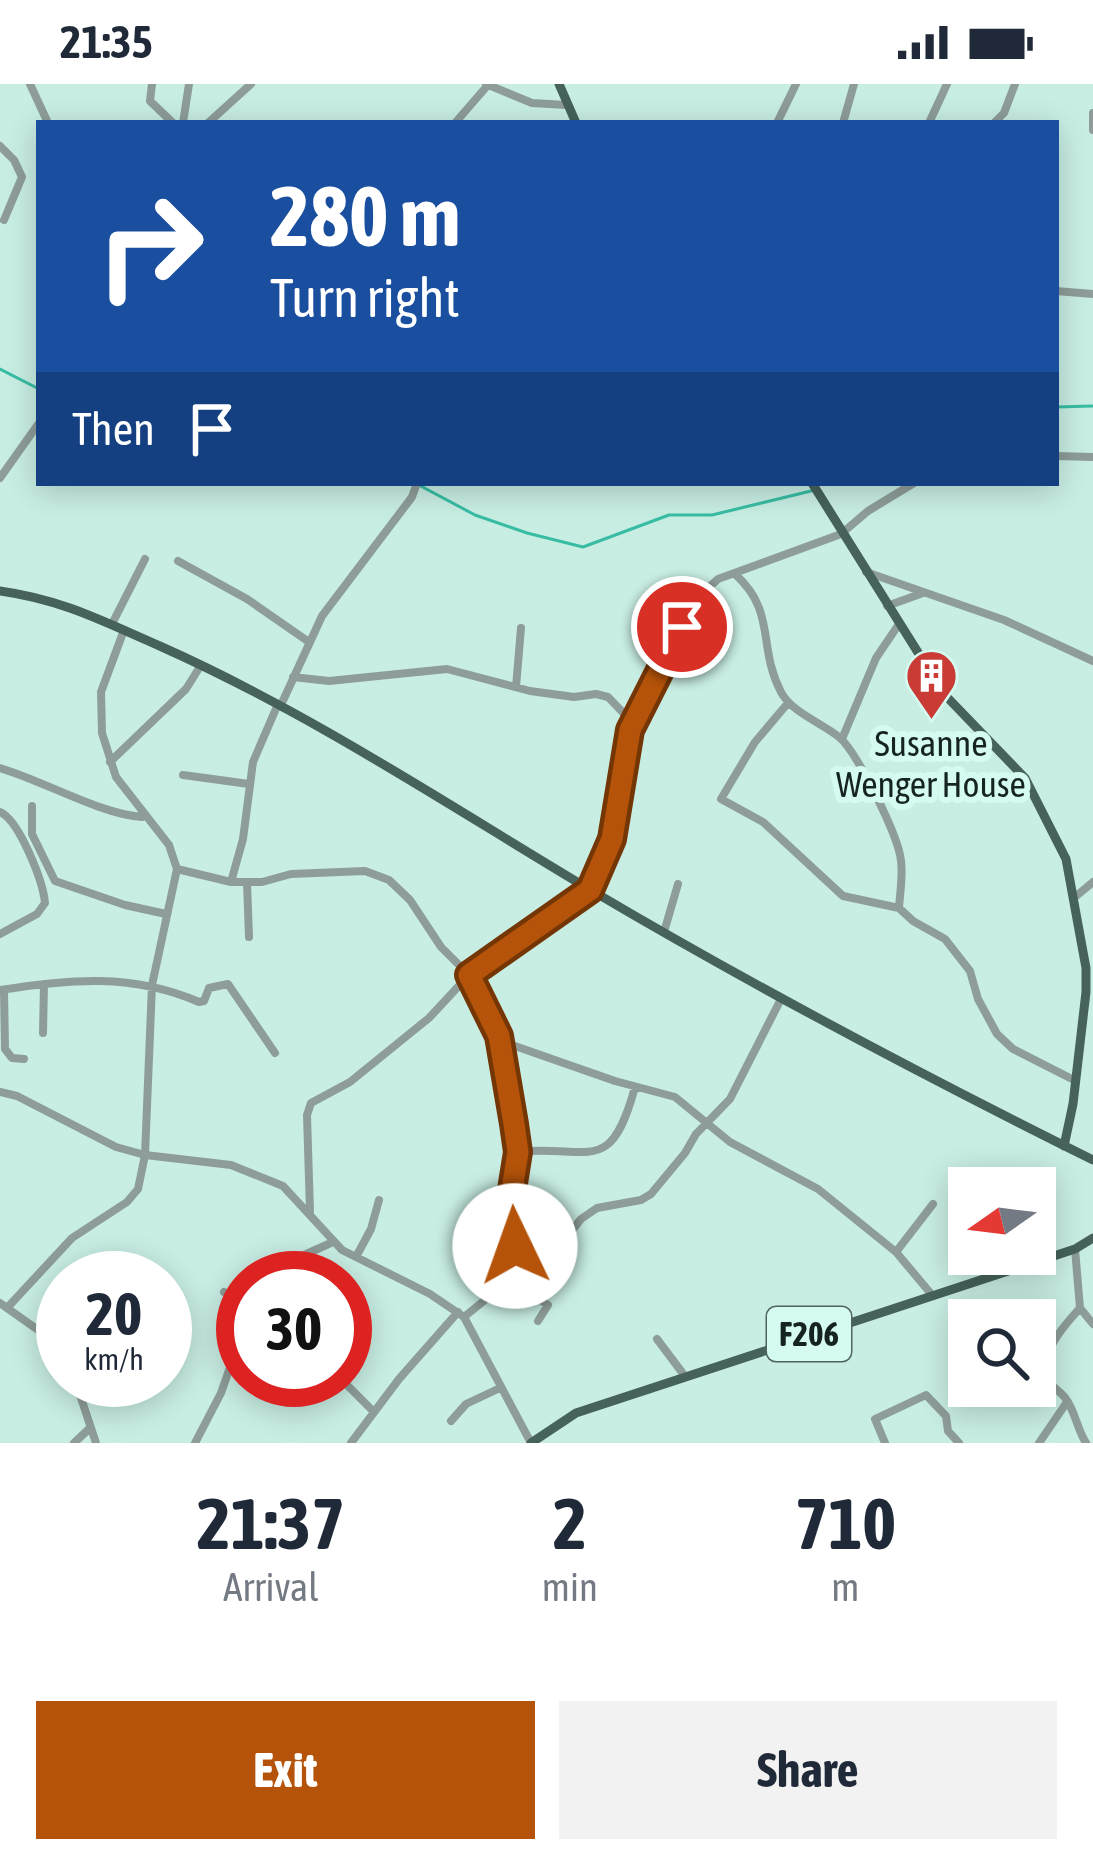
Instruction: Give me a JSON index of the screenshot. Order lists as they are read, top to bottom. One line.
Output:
{"streets":{"main road":["F206"]},"places":{"building":["Susanne Wenger House"]},"north":"left","page":{"status":"21:35","turn":["280 m","Turn right"],"then":"Then","speed":"20 km/h","limit":"30","eta":["21:37","Arrival","2","min","710","m"],"buttons":["Exit","Share"]}}
